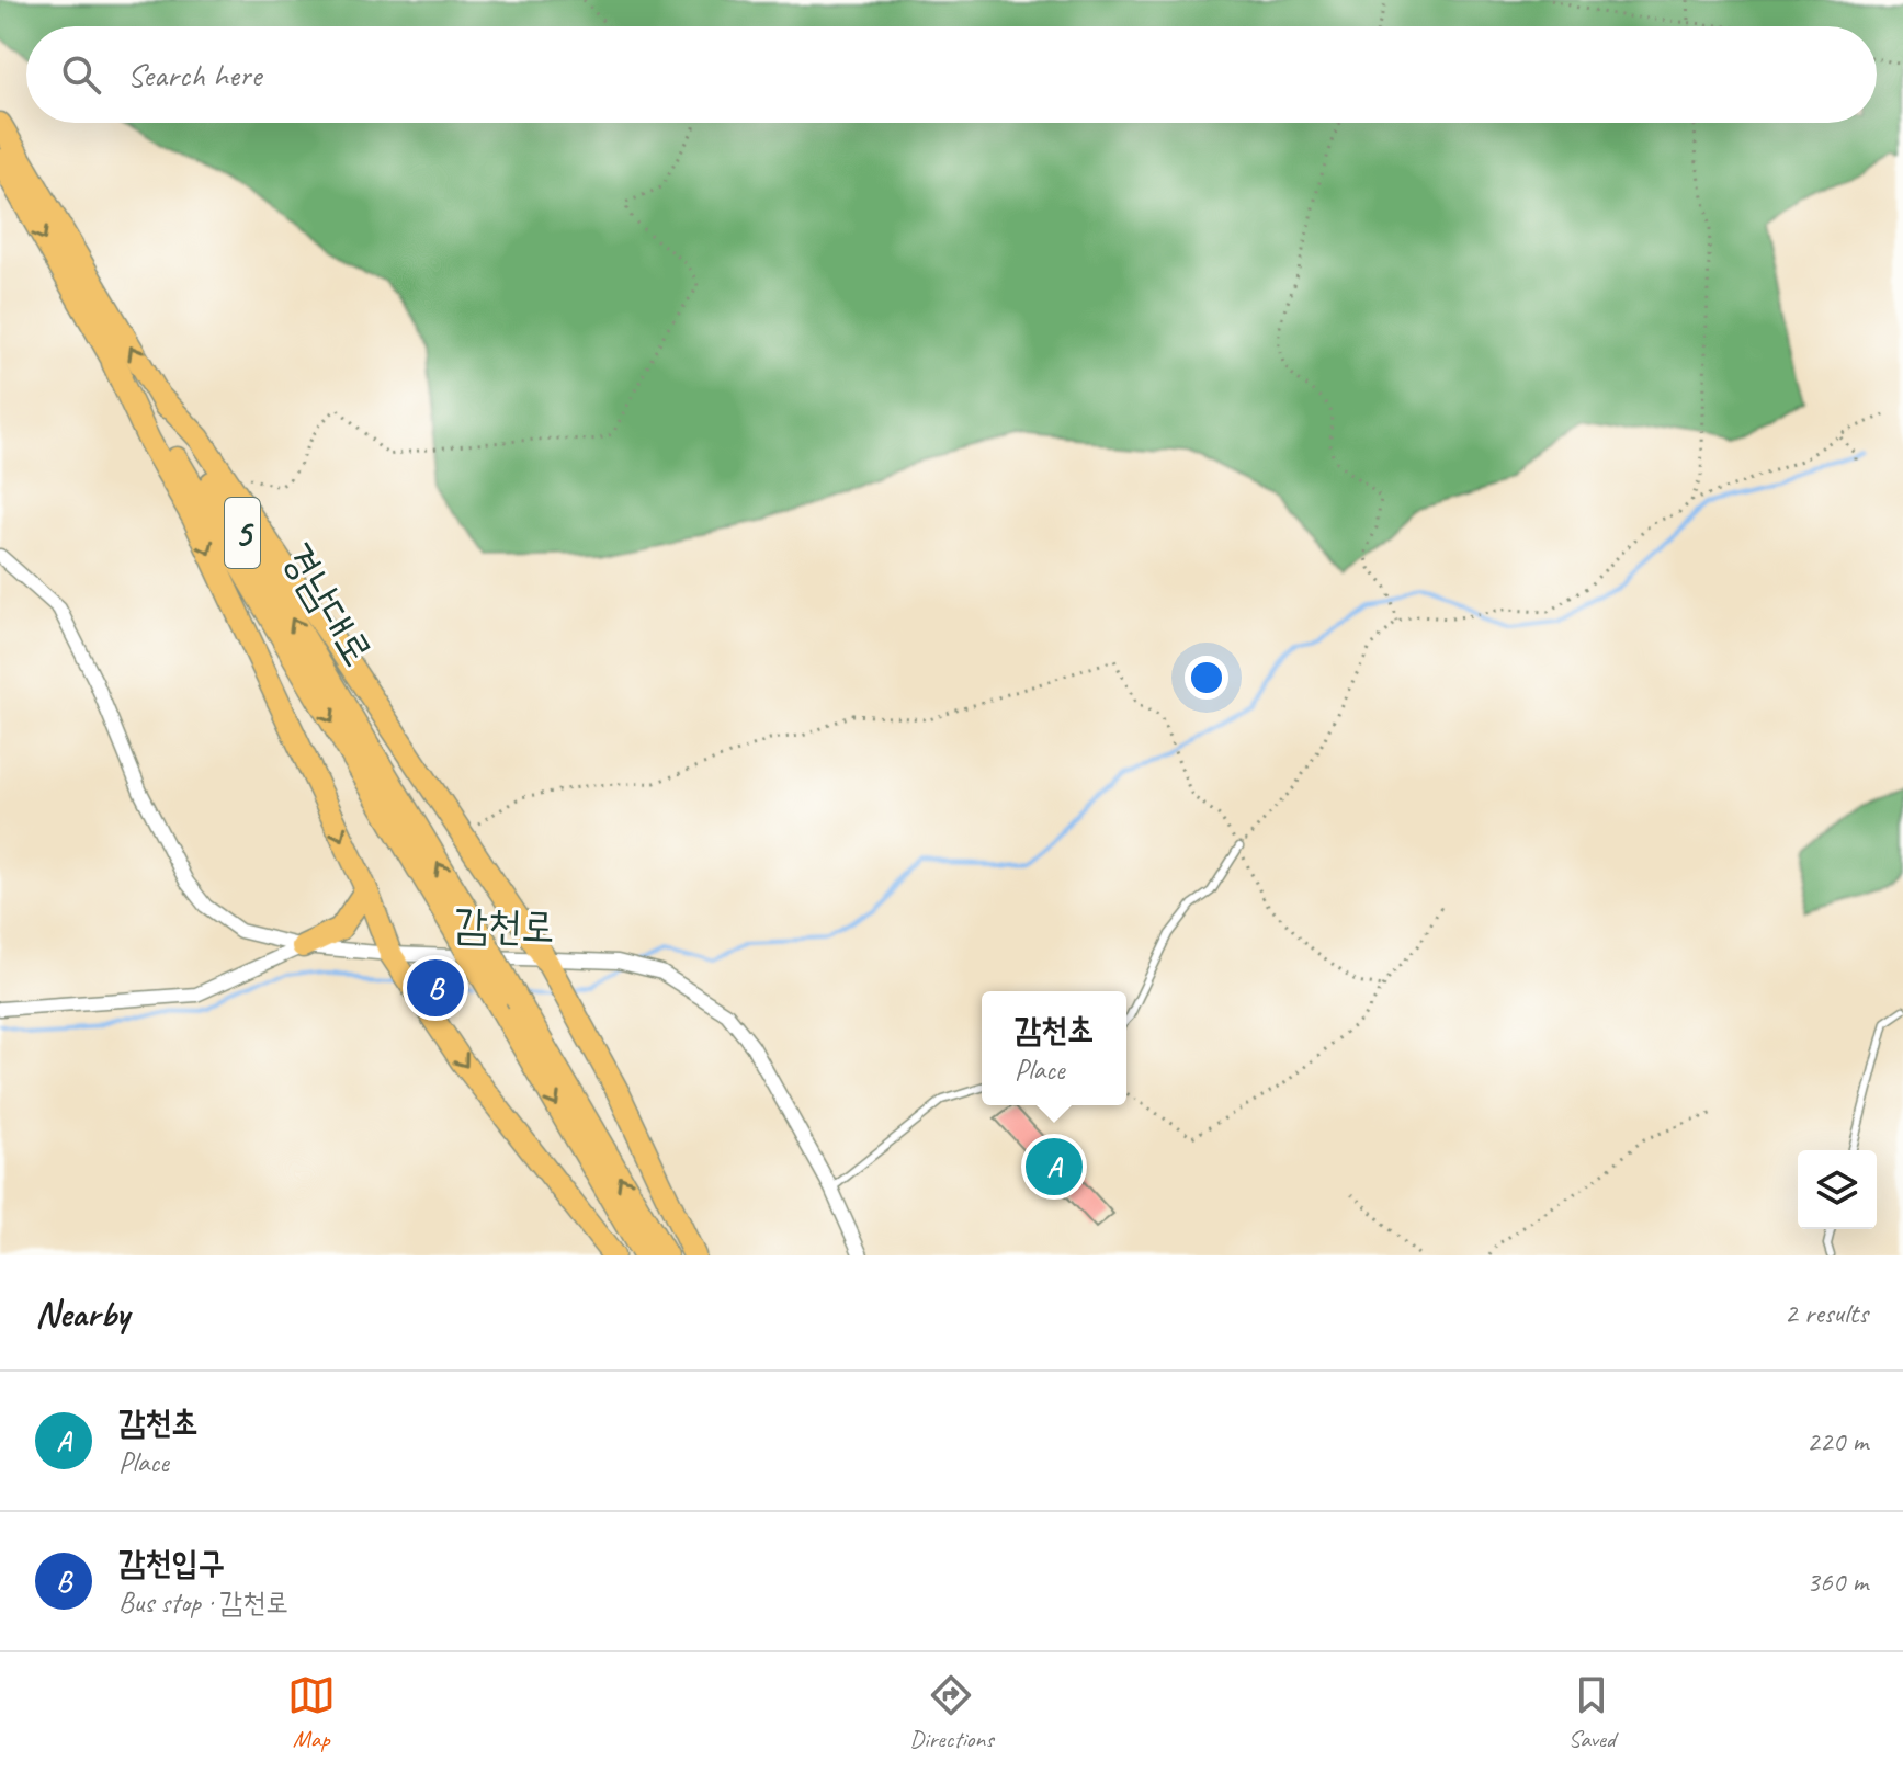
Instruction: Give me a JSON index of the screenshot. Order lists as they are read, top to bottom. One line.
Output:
{"streets":{"highway":["5","경남대로"],"street":["감천로"]},"page":{"search":"Search here","pins":["B","A"],"popup":["감천초","Place"],"heading":["Nearby","2 results"],"list":[{"mark":"A","name":"감천초","note":"Place","value":"220 m"},{"mark":"B","name":"감천입구","note":"Bus stop · 감천로","value":"360 m"}],"nav":["Map","Directions","Saved"]}}
